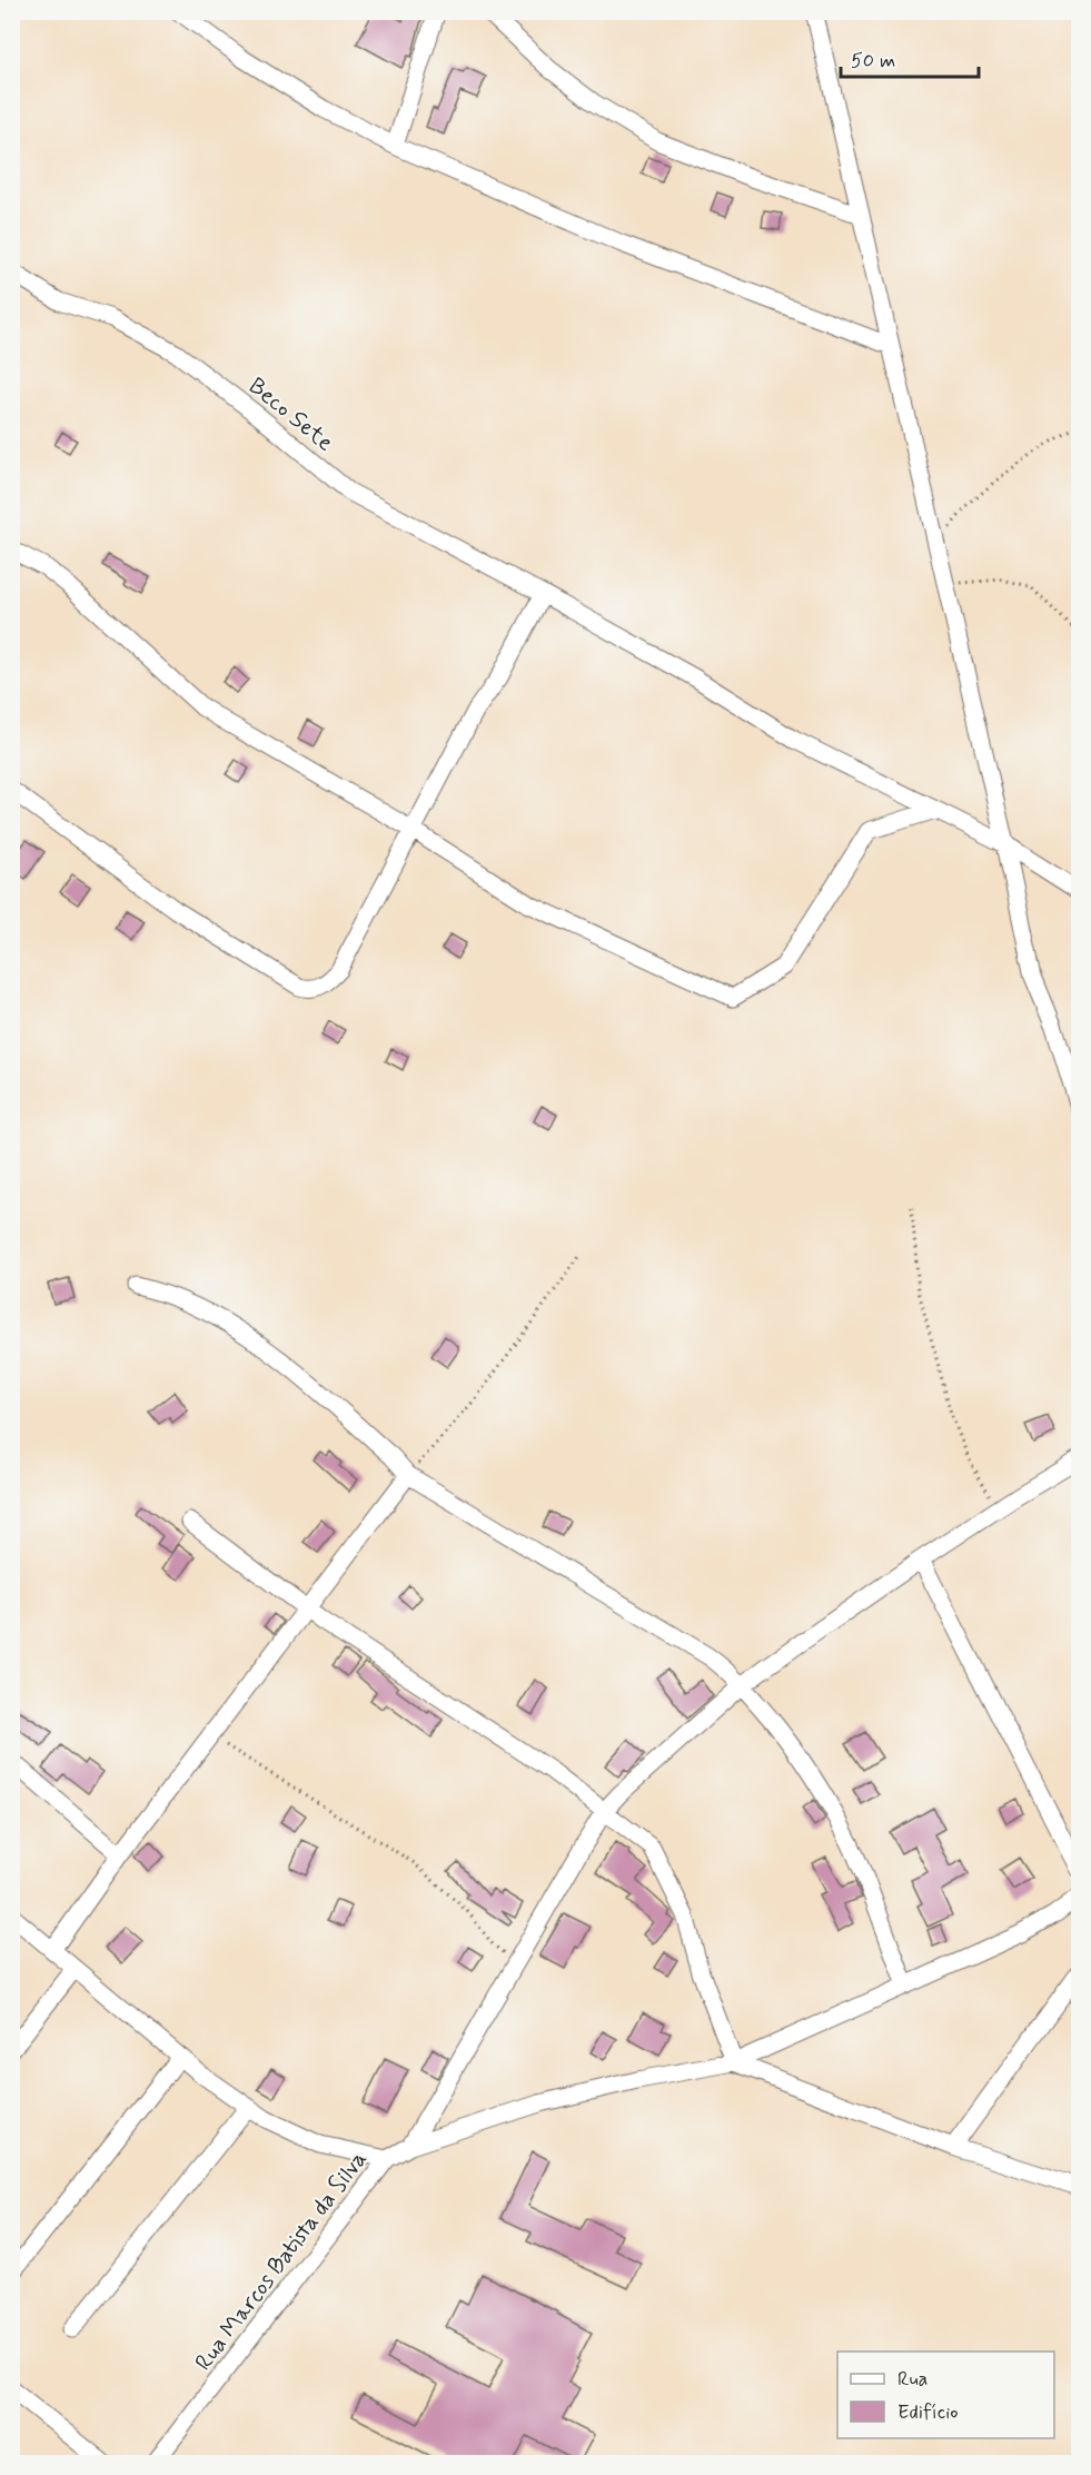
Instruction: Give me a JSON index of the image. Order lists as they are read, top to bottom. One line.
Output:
{"streets":{"street":["Beco Sete","Rua Marcos Batista da Silva"]},"legend":["Rua","Edifício"],"scale_bar":"50 m"}
